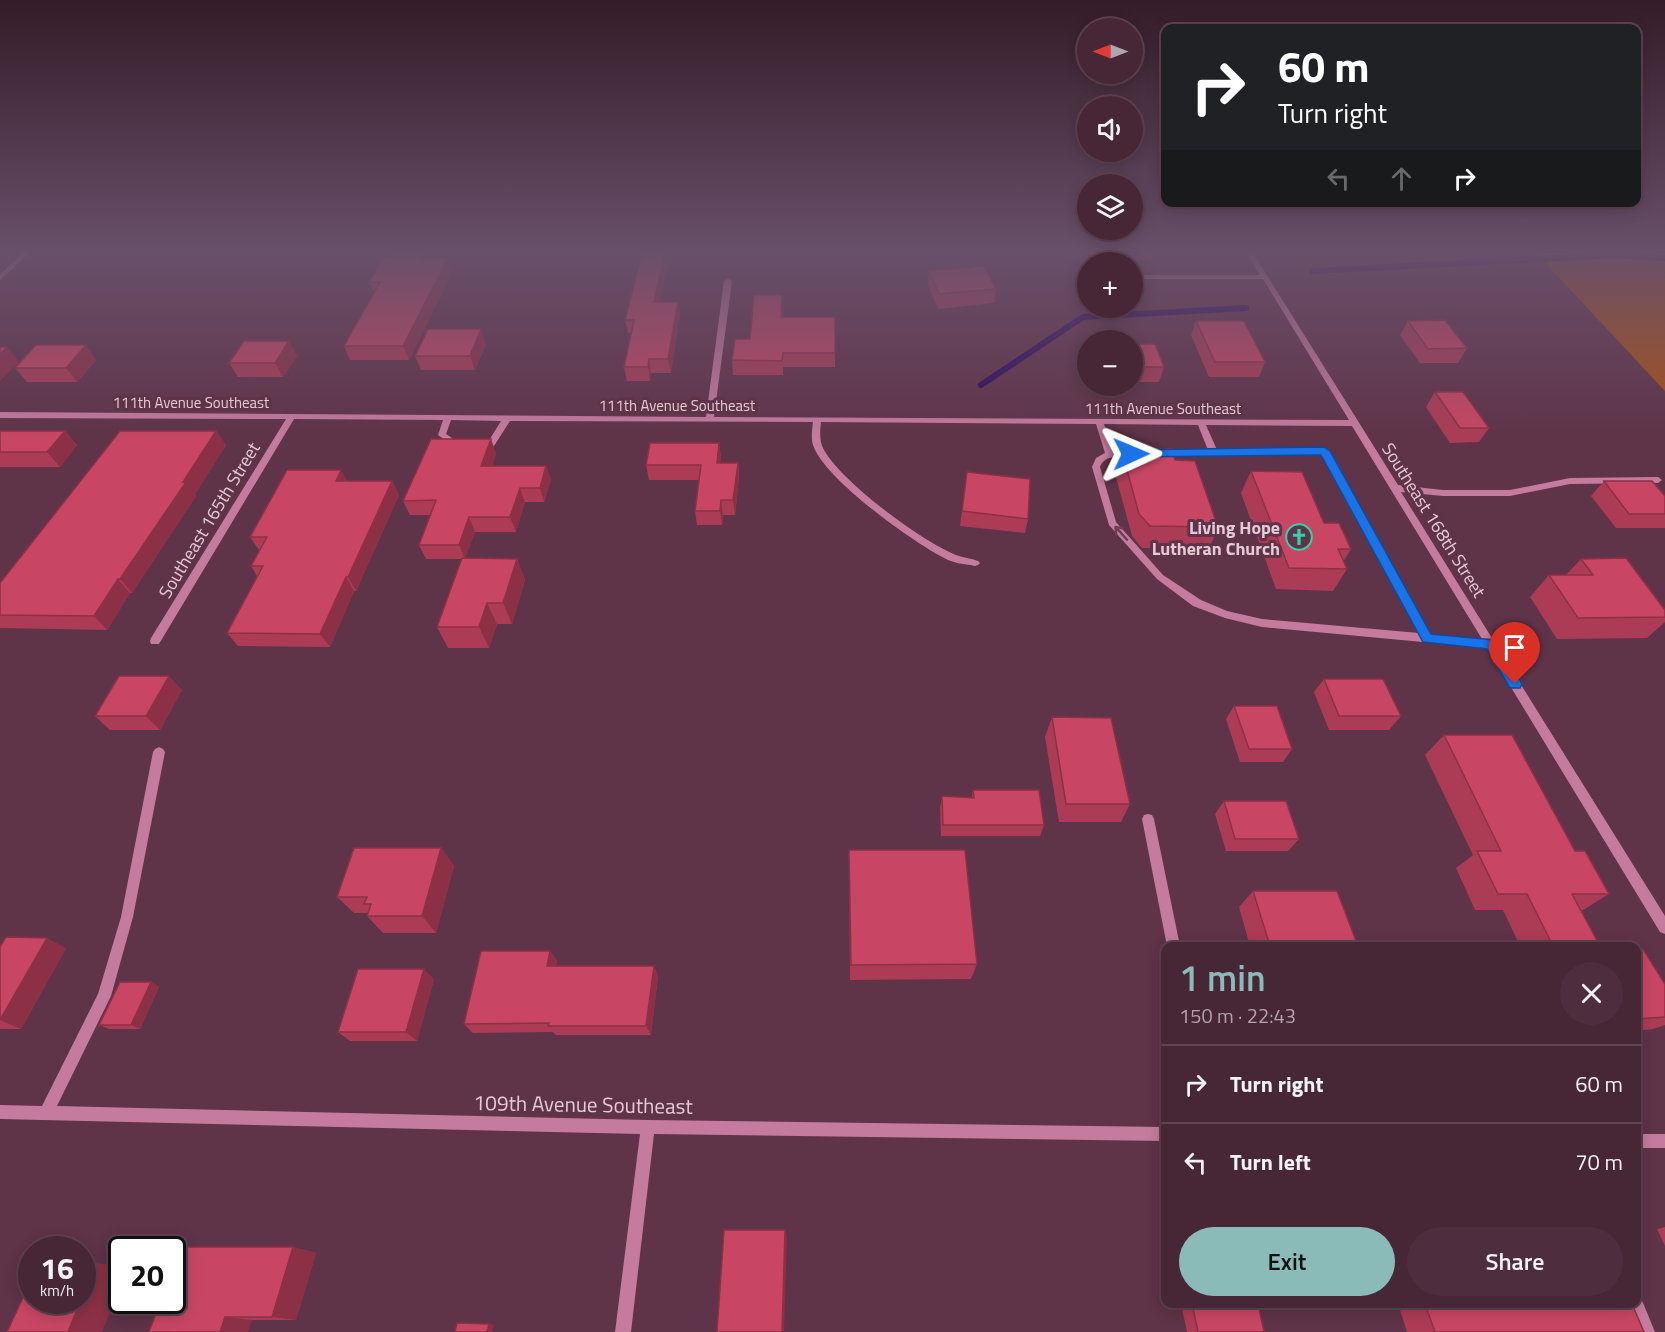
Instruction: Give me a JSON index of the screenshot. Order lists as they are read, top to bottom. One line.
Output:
{"streets":{"street":["111th Avenue Southeast","Southeast 165th Street","Southeast 168th Street","109th Avenue Southeast"]},"crossings":[["111th Avenue Southeast","Southeast 165th Street"],["111th Avenue Southeast","Southeast 168th Street"]],"places":{"church":["Living Hope Lutheran Church"]},"north":"left","page":{"map_buttons":["+","−"],"turn":["60 m","Turn right"],"heading":["1 min","150 m · 22:43"],"list":[{"name":"Turn right","value":"60 m"},{"name":"Turn left","value":"70 m"}],"buttons":["Exit","Share"],"speed":"16 km/h","limit":"20"}}
